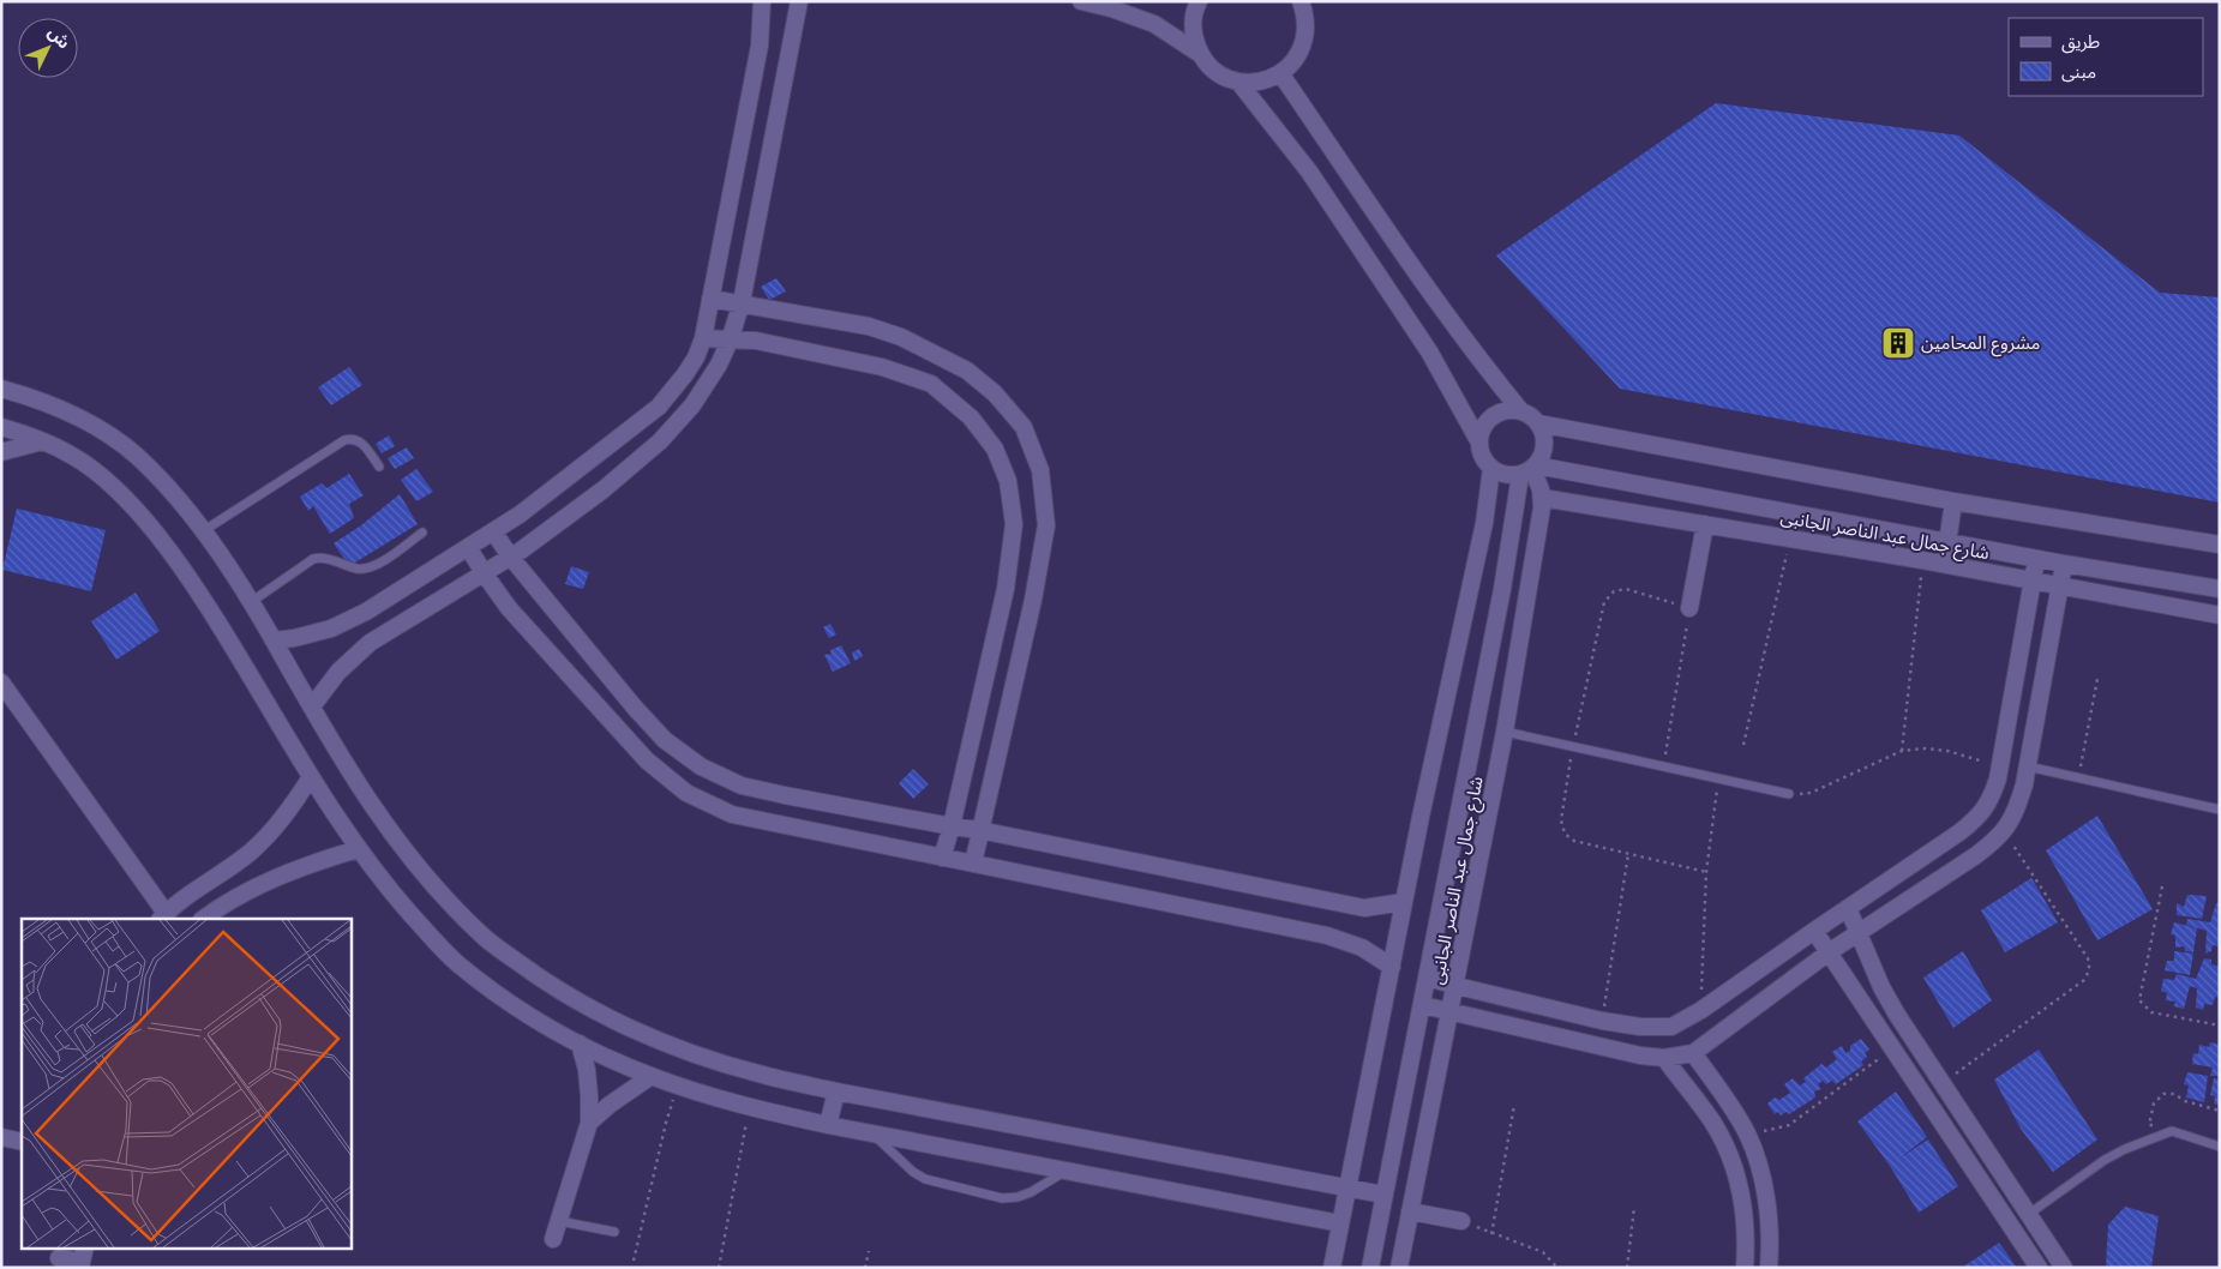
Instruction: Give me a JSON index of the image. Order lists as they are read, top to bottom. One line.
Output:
{"streets":{"street":["شارع جمال عبد الناصر الجانبى"]},"places":{"building":["مشروع المحامين"]},"legend":["طريق","مبنى"],"north":"top right"}
